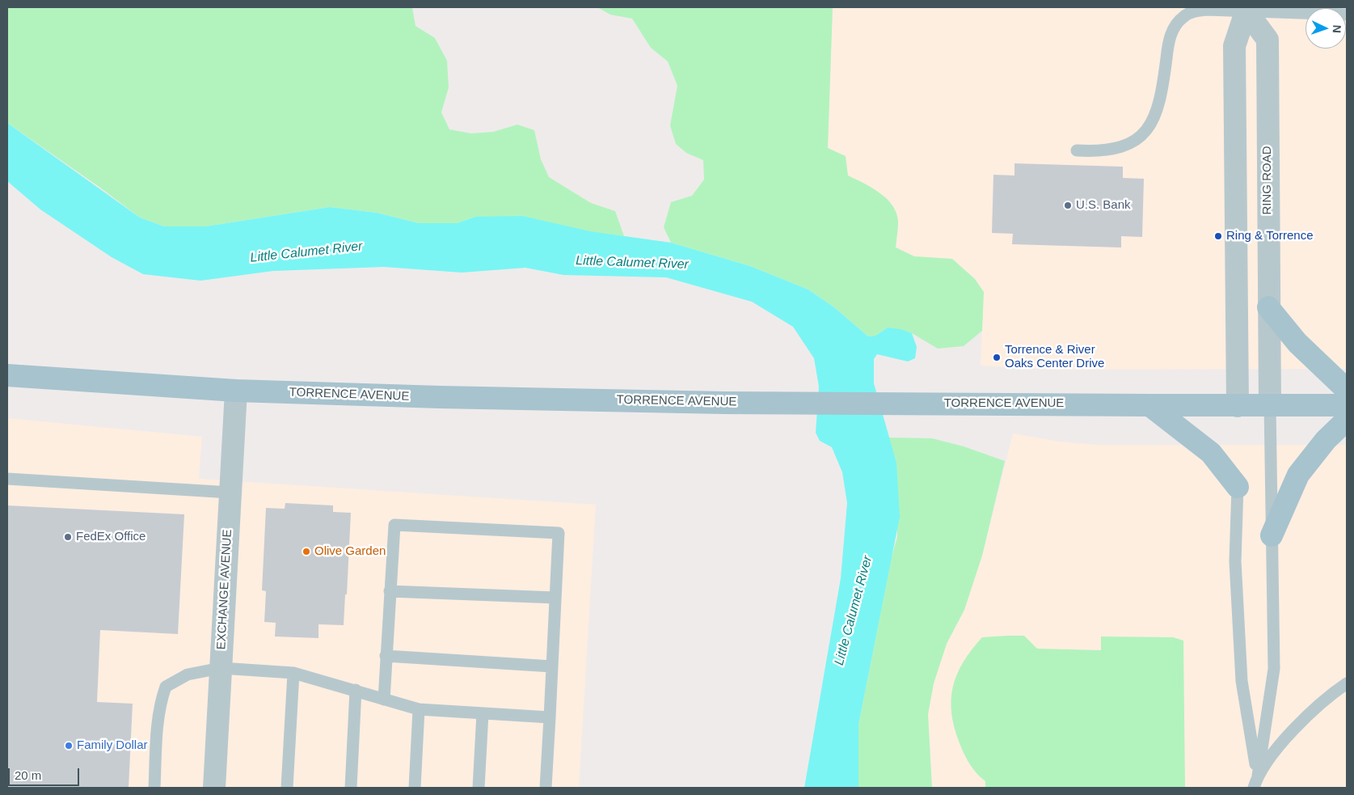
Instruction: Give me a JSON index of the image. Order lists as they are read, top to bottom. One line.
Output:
{"streets":{"main road":["TORRENCE AVENUE"],"street":["RING ROAD","EXCHANGE AVENUE"]},"crossings":[["RING ROAD","TORRENCE AVENUE"],["TORRENCE AVENUE","EXCHANGE AVENUE"]],"water":["Little Calumet River"],"places":["U.S. Bank","Ring & Torrence","Torrence & River Oaks Center Drive","FedEx Office","Olive Garden","Family Dollar"],"scale_bar":"20 m","north":"right"}
